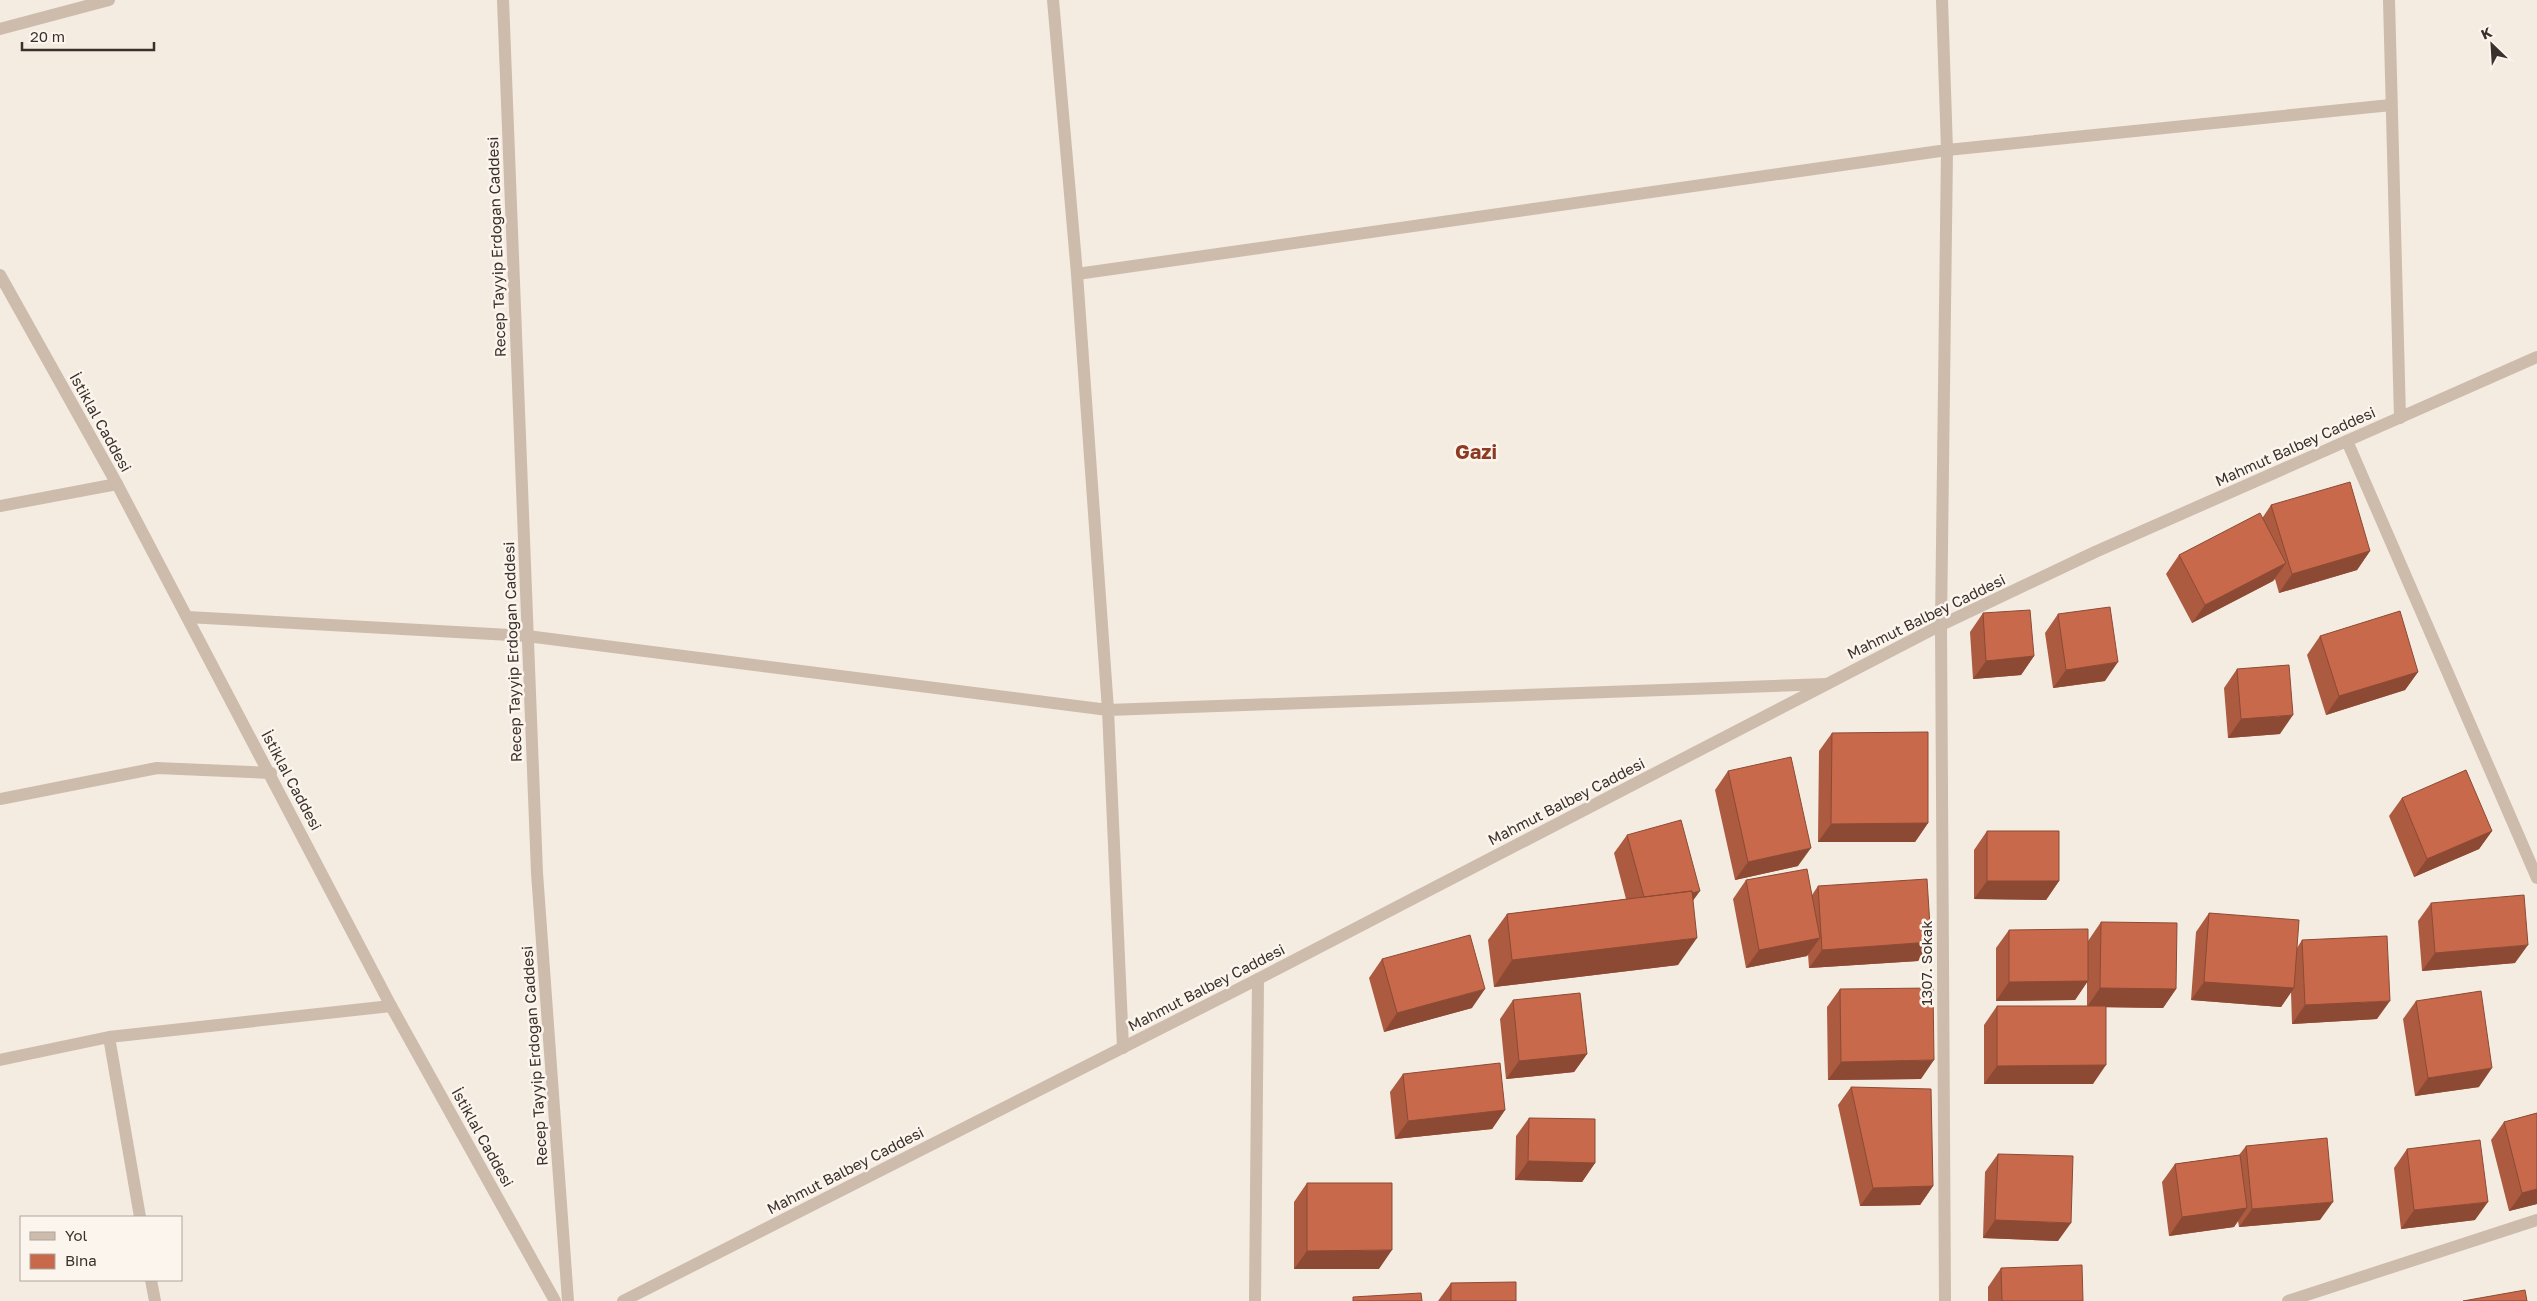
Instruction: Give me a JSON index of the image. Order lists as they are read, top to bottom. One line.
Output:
{"streets":{"street":["Recep Tayyip Erdoğan Caddesi","İstiklal Caddesi","Mahmut Balbey Caddesi","1307. Sokak"]},"crossings":[["Mahmut Balbey Caddesi","1307. Sokak"]],"districts":["Gazi"],"legend":["Yol","Bina"],"scale_bar":"20 m","north":"top left"}
